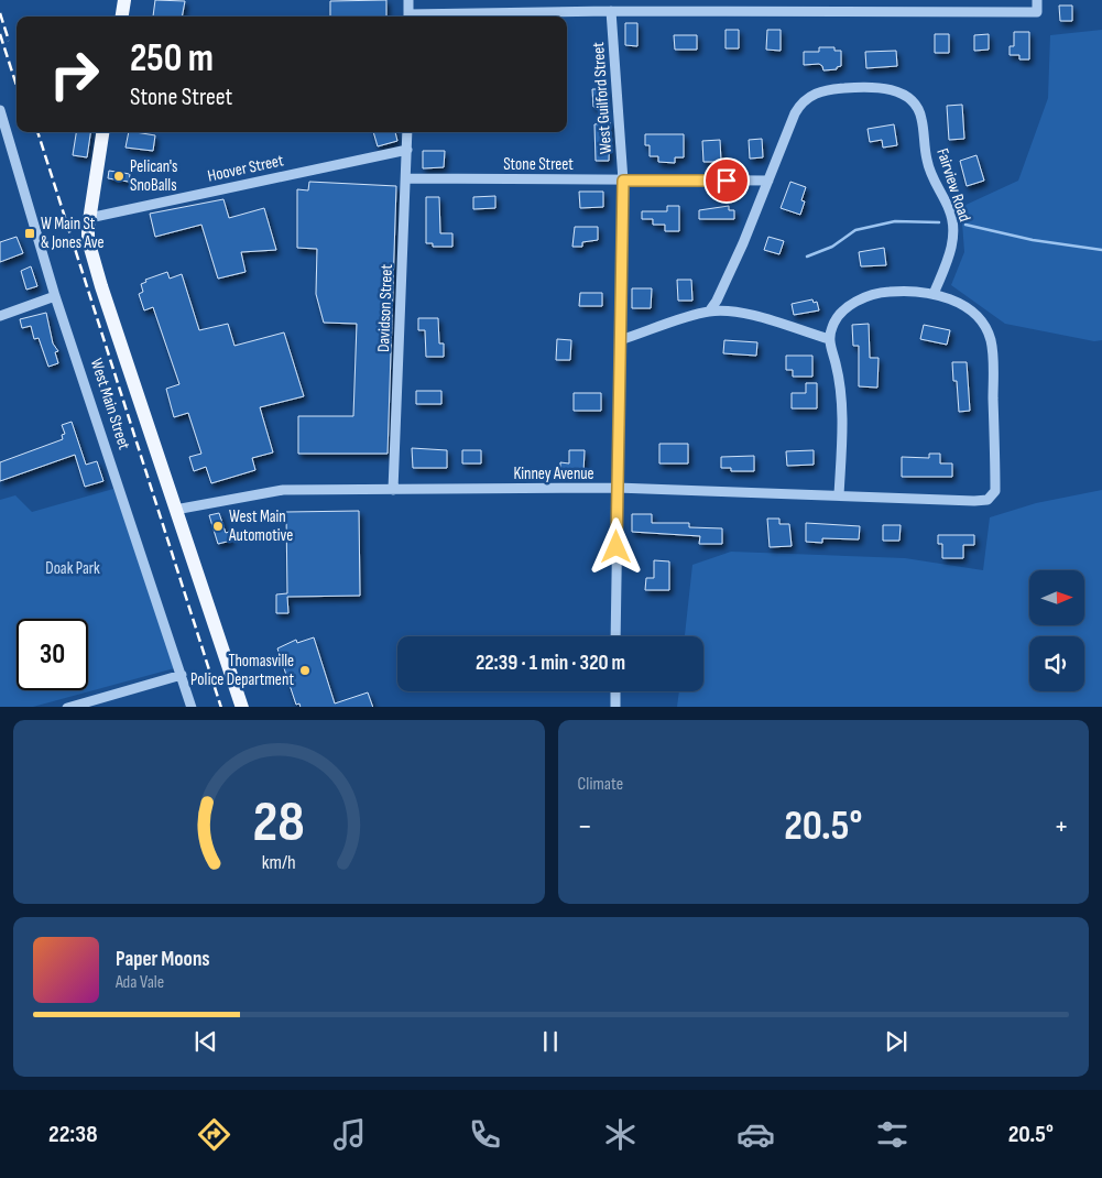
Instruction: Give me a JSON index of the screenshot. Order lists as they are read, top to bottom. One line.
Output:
{"streets":{"main road":["West Main Street"],"street":["West Guilford Street","Stone Street","Hoover Street","Fairview Road","Davidson Street","Kinney Avenue"]},"crossings":[["West Guilford Street","Stone Street"],["West Guilford Street","Kinney Avenue"],["Stone Street","Fairview Road"],["Stone Street","Davidson Street"],["Hoover Street","Davidson Street"],["Hoover Street","West Main Street"],["Fairview Road","Kinney Avenue"],["Davidson Street","Kinney Avenue"],["West Main Street","Kinney Avenue"]],"parks":["Doak Park"],"places":{"other":["Pelican's SnoBalls","West Main Automotive","Thomasville Police Department"],"transit":["W Main St & Jones Ave"]},"north":"right","page":{"turn":["250 m","Stone Street"],"limit":"30","trip":"22:39 · 1 min · 320 m","tile":"Climate","heat":["−","20.5°","+"],"song":["Paper Moons","Ada Vale"],"tabs":["22:38","20.5°"],"gauge":["28","km/h"]}}
